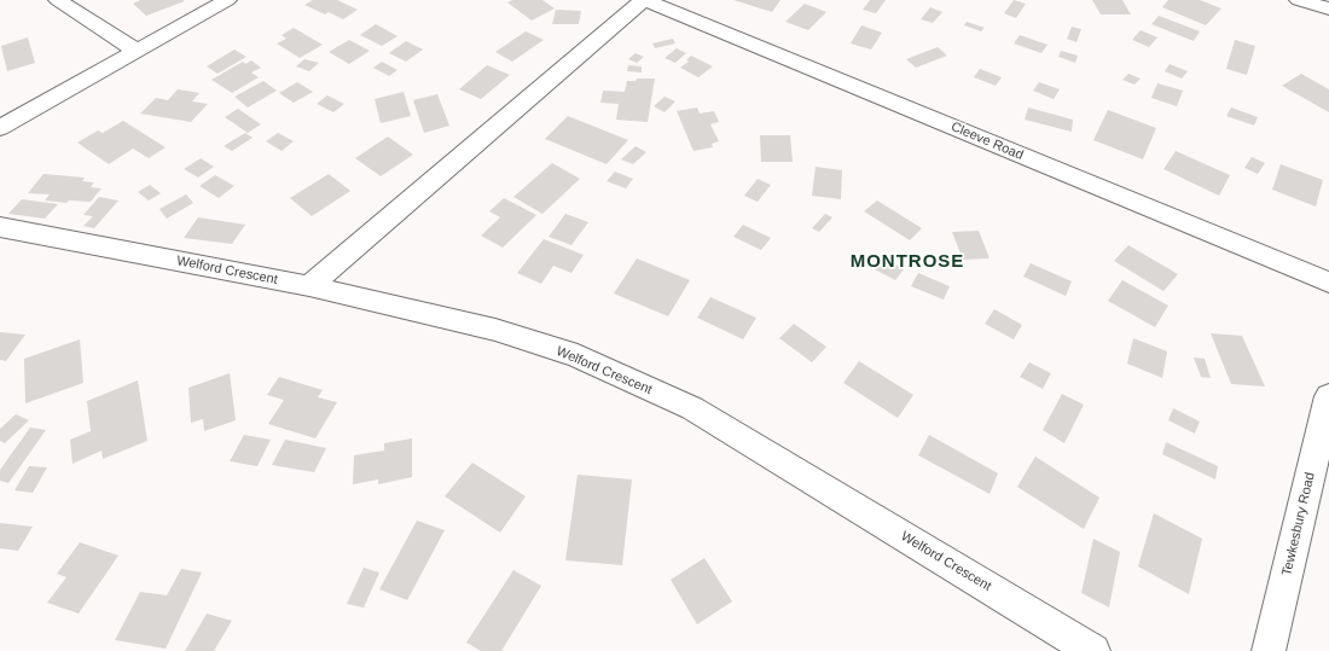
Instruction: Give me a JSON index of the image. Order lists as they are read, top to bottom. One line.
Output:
{"streets":{"street":["Cleeve Road","Welford Crescent","Tewkesbury Road"]},"districts":["MONTROSE"]}
